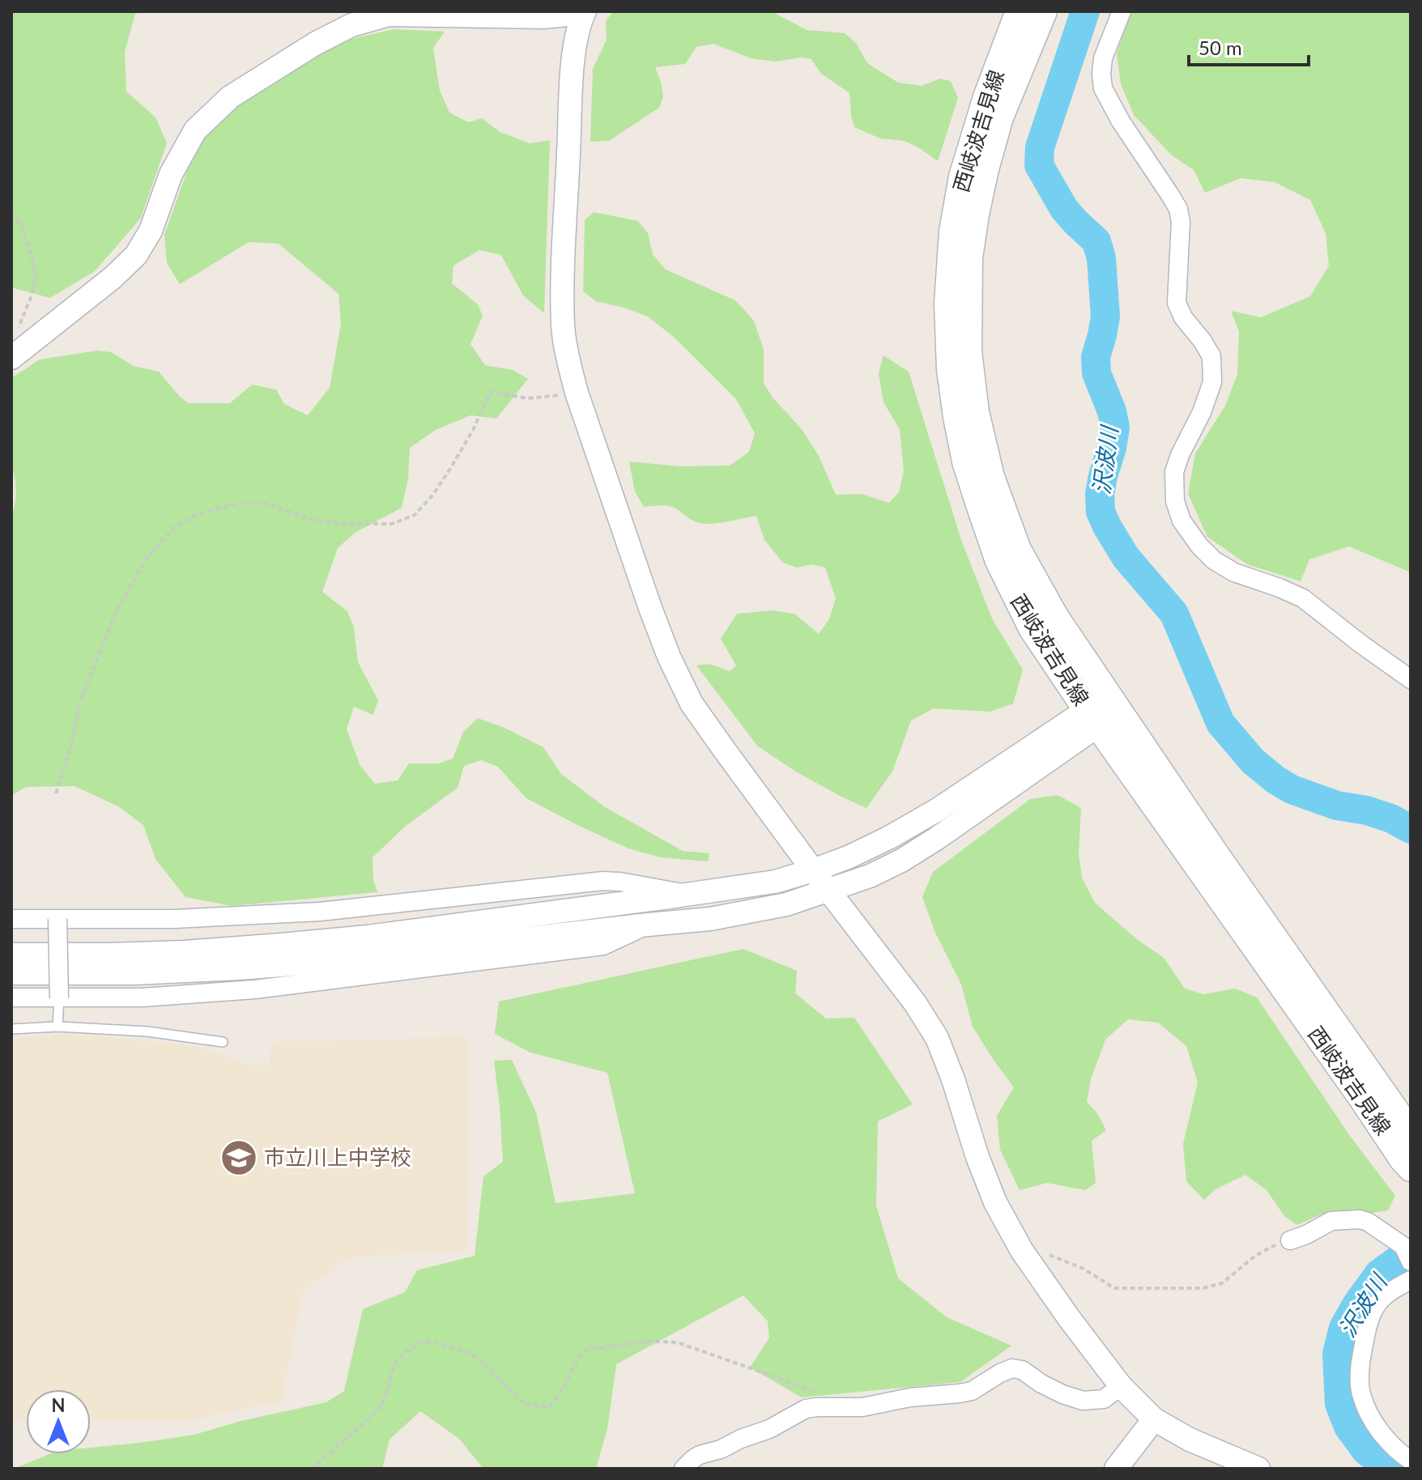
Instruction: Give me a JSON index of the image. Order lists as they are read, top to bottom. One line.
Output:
{"streets":{"main road":["西岐波吉見線"]},"water":["沢波川"],"places":{"school or university":["市立川上中学校"]},"scale_bar":"50 m","north":"top"}
